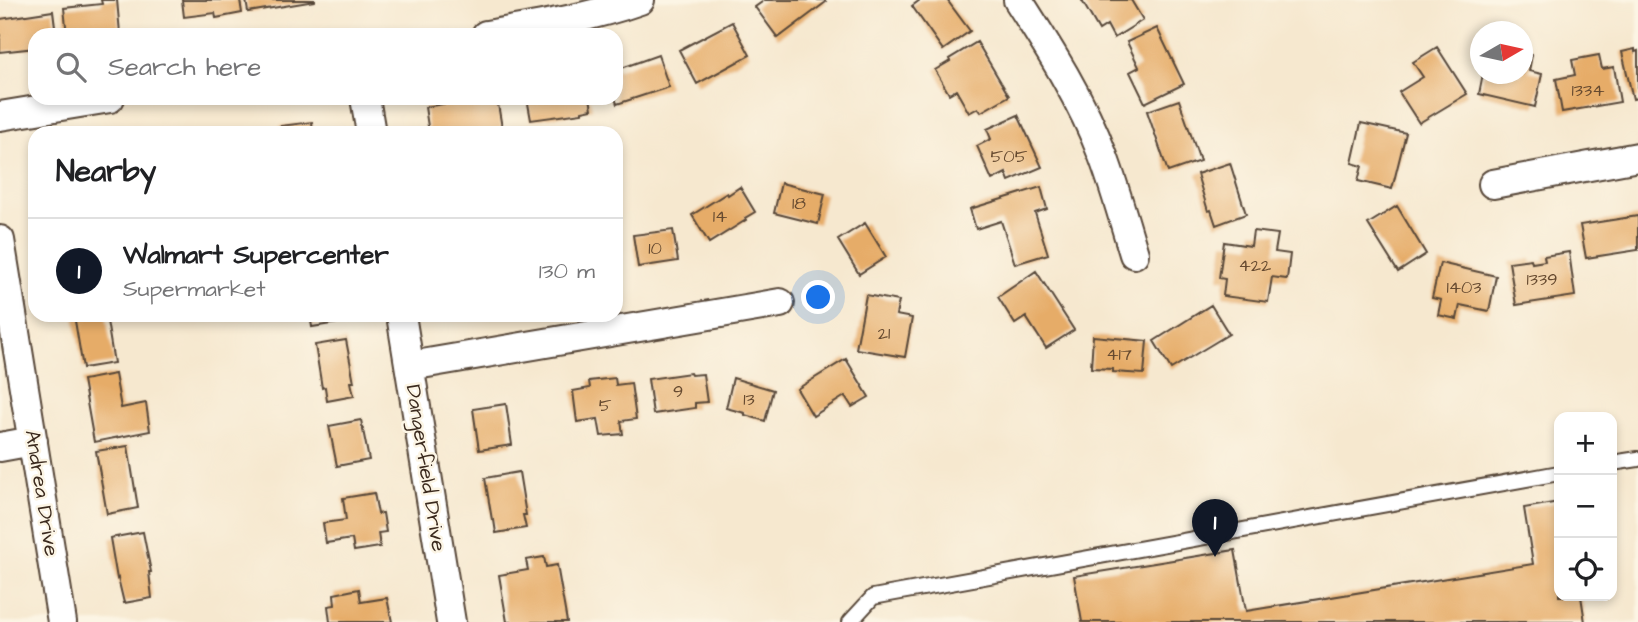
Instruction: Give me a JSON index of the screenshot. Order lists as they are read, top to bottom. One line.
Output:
{"streets":{"street":["Dangerfield Drive","Andrea Drive"]},"house_numbers":["1334","505","18","14","10","422","1339","1403","21","417","9","13","5"],"north":"right","page":{"search":"Search here","heading":"Nearby","list":[{"mark":"1","name":"Walmart Supercenter","note":"Supermarket","value":"130 m"}],"map_buttons":["+","−"],"pins":"1"}}
